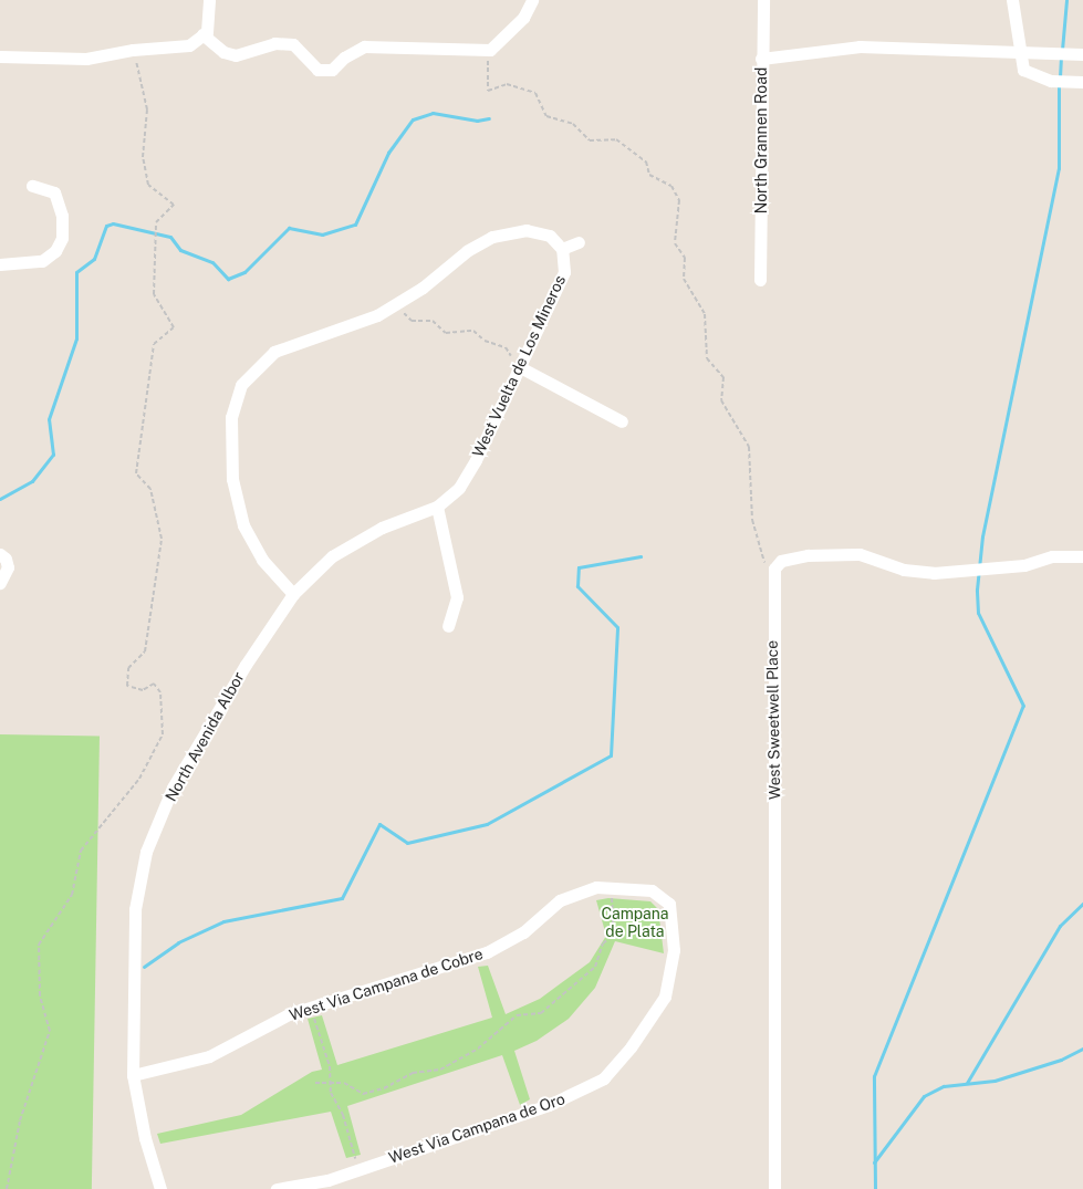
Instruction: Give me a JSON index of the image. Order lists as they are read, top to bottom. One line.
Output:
{"streets":{"street":["North Grannen Road","West Vuelta de Los Mineros","West Sweetwell Place","North Avenida Albor","West Via Campana de Cobre","West Via Campana de Oro"]},"crossings":[["West Vuelta de Los Mineros","North Avenida Albor"],["North Avenida Albor","West Via Campana de Cobre"],["West Via Campana de Cobre","West Via Campana de Oro"]],"parks":["Campana de Plata"]}
